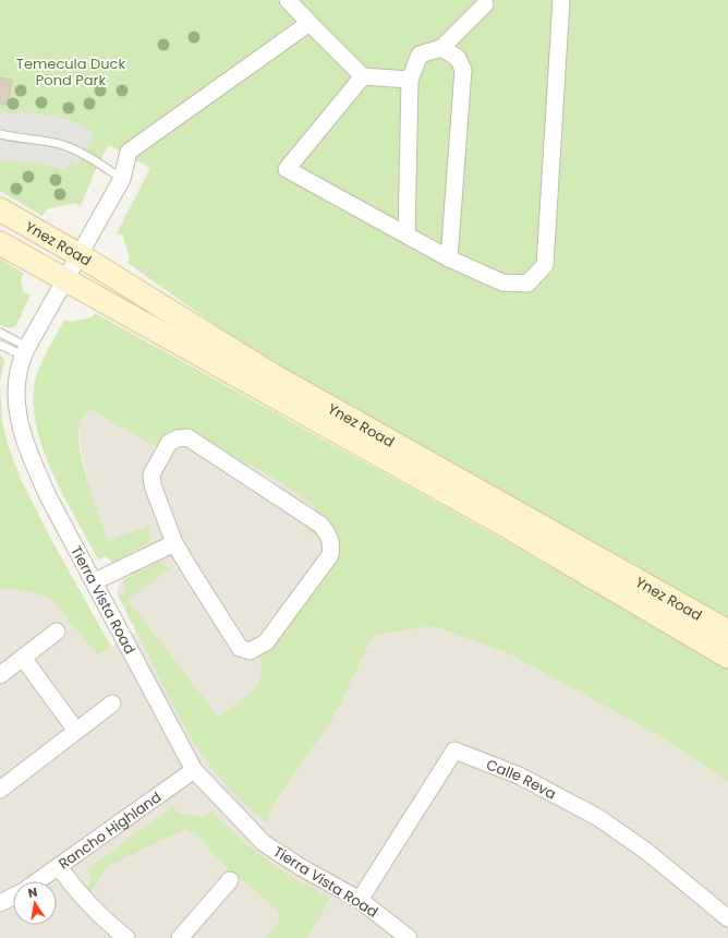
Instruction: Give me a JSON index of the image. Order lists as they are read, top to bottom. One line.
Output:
{"streets":{"main road":["Ynez Road"],"street":["Tierra Vista Road","Calle Reva","Rancho Highland"]},"crossings":[["Ynez Road","Tierra Vista Road"],["Tierra Vista Road","Calle Reva"],["Tierra Vista Road","Rancho Highland"]],"parks":["Temecula Duck Pond Park"],"north":"top"}
